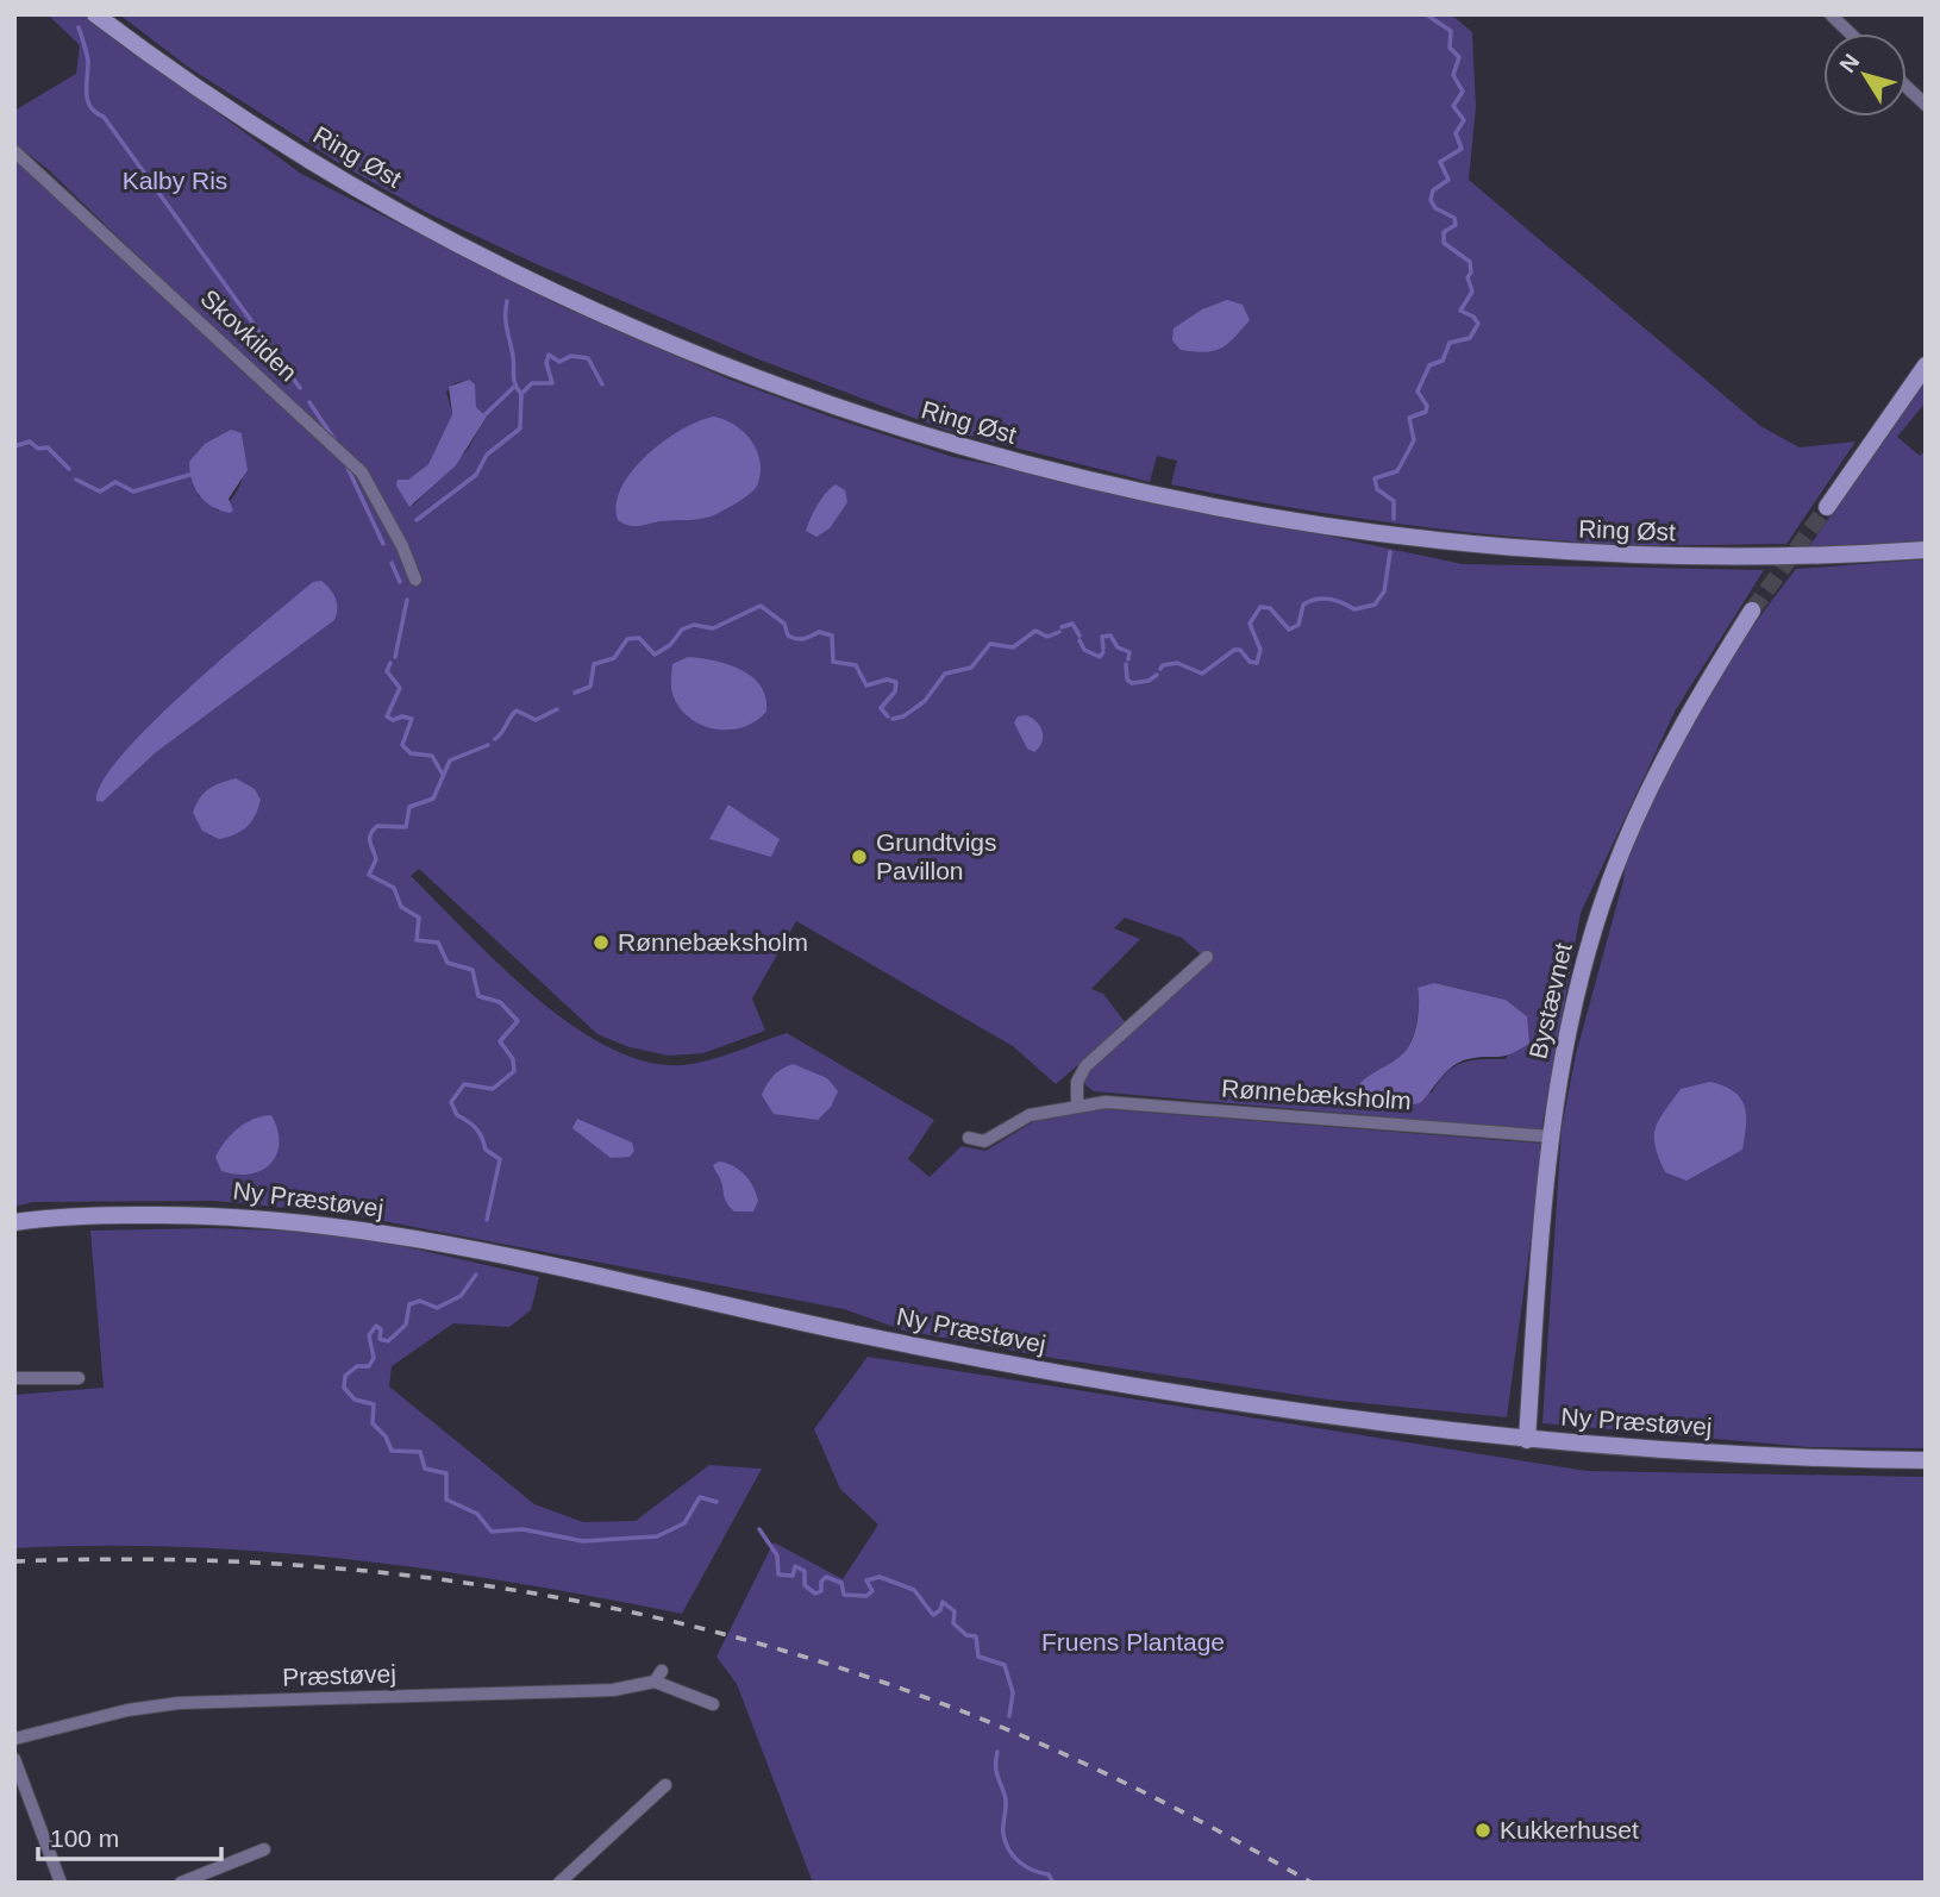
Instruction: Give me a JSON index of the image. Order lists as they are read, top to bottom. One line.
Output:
{"streets":{"street":["Ring Øst","Skovkilden","Bystævnet","Rønnebæksholm","Ny Præstøvej","Præstøvej"]},"crossings":[["Bystævnet","Rønnebæksholm"],["Bystævnet","Ny Præstøvej"]],"parks":["Kalby Ris","Fruens Plantage"],"places":["Grundtvigs Pavillon","Rønnebæksholm","Kukkerhuset"],"scale_bar":"100 m","north":"top left"}
